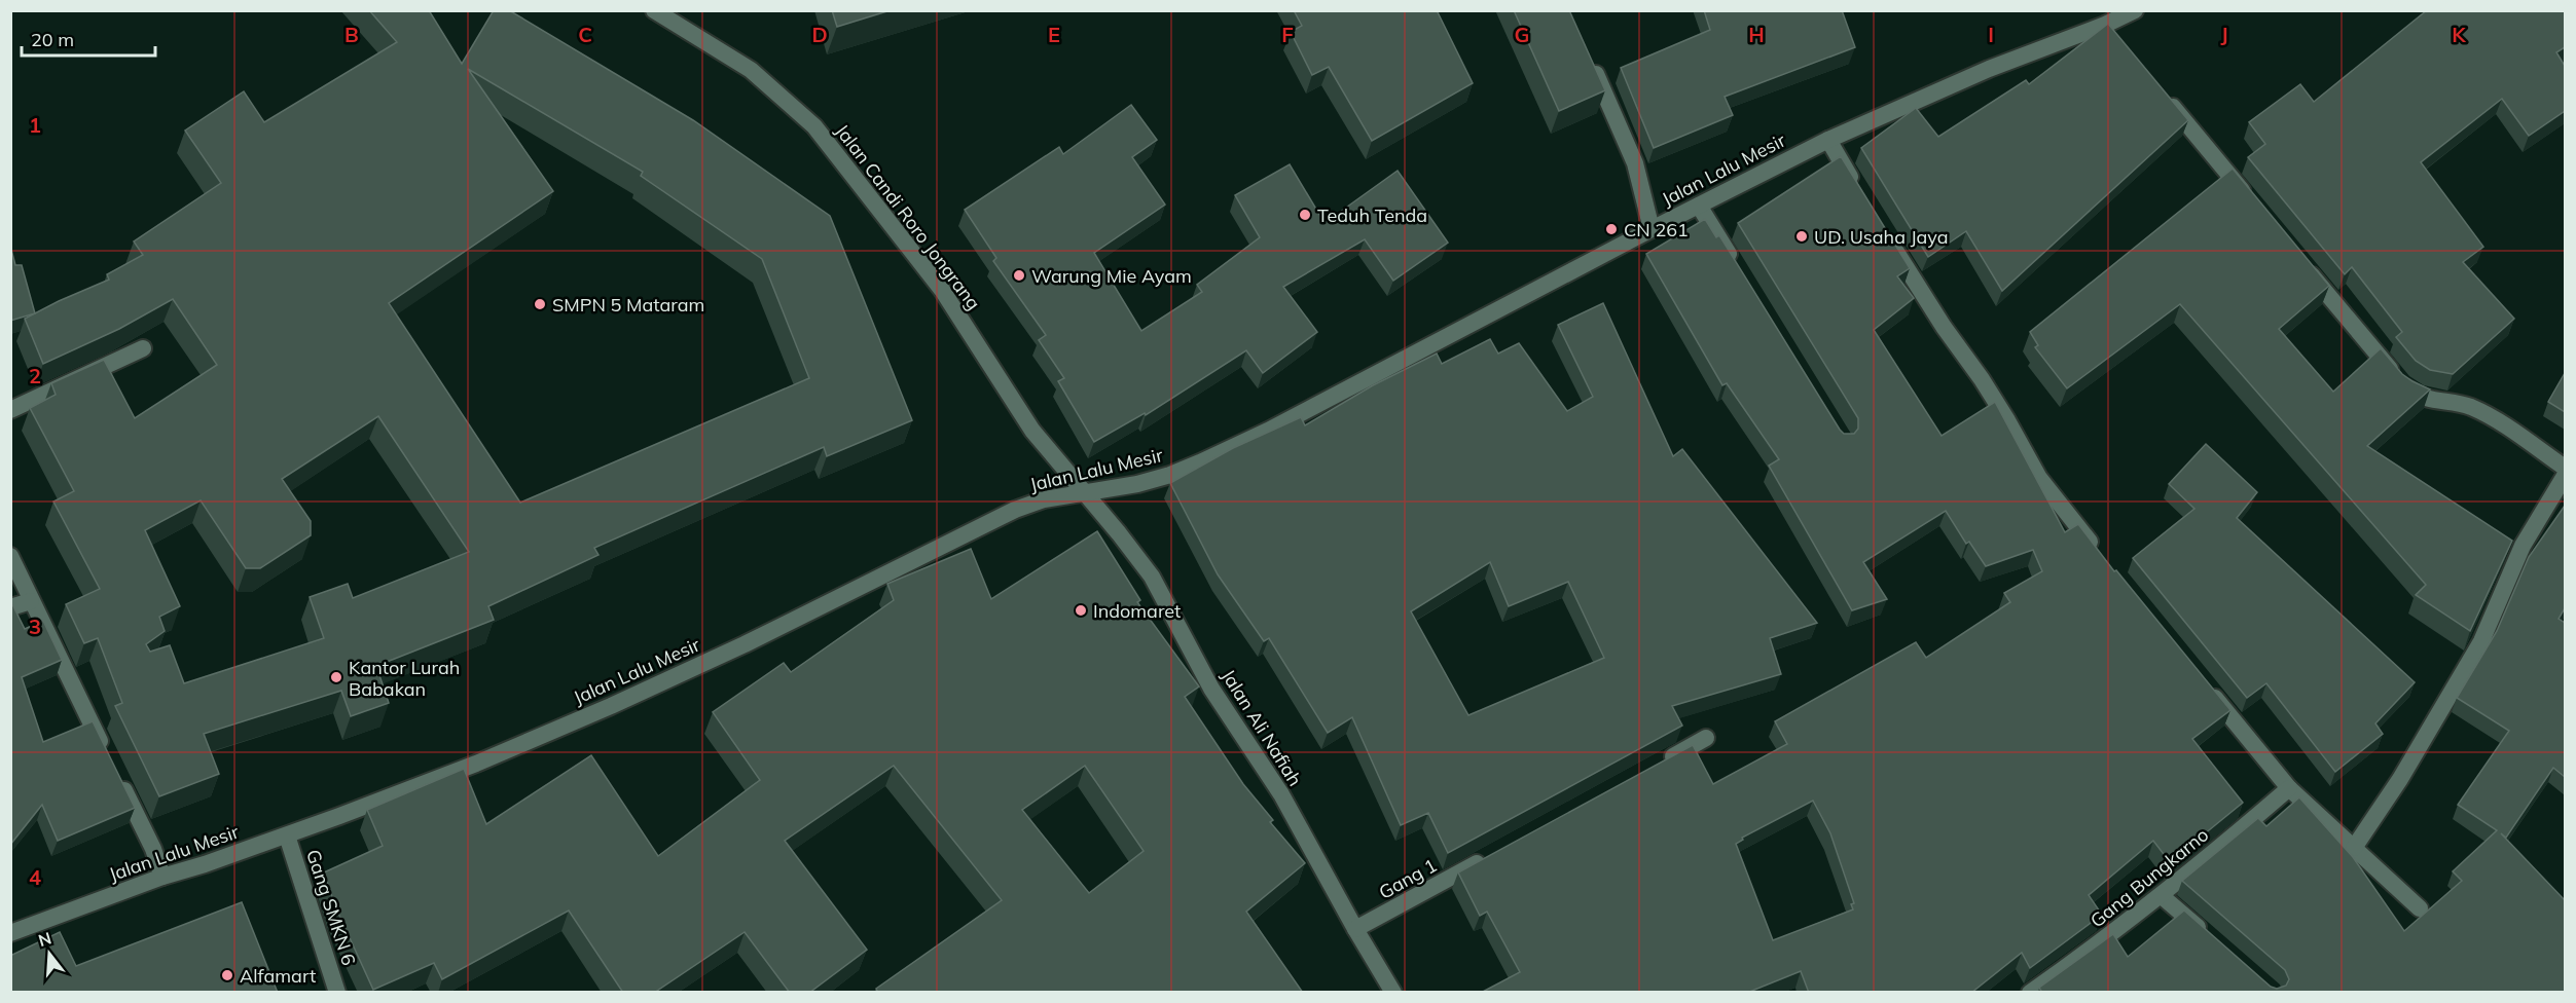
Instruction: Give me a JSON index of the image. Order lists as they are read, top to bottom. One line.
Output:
{"streets":{"street":["Jalan Lalu Mesir","Jalan Candi Roro Jongrang","Jalan Ali Nafiah","Gang Bungkarno","Gang 1","Gang SMKN 6"]},"crossings":[["Jalan Lalu Mesir","Jalan Candi Roro Jongrang"],["Jalan Lalu Mesir","Jalan Ali Nafiah"],["Jalan Lalu Mesir","Gang SMKN 6"],["Jalan Candi Roro Jongrang","Jalan Ali Nafiah"],["Jalan Ali Nafiah","Gang 1"]],"places":["Teduh Tenda","CN 261","UD. Usaha Jaya","Warung Mie Ayam","SMPN 5 Mataram","Indomaret","Kantor Lurah Babakan","Alfamart"],"scale_bar":"20 m","north":"top","grid":{"columns":["B","C","D","E","F","G","H","I","J","K"],"rows":["1","2","3","4"]}}
